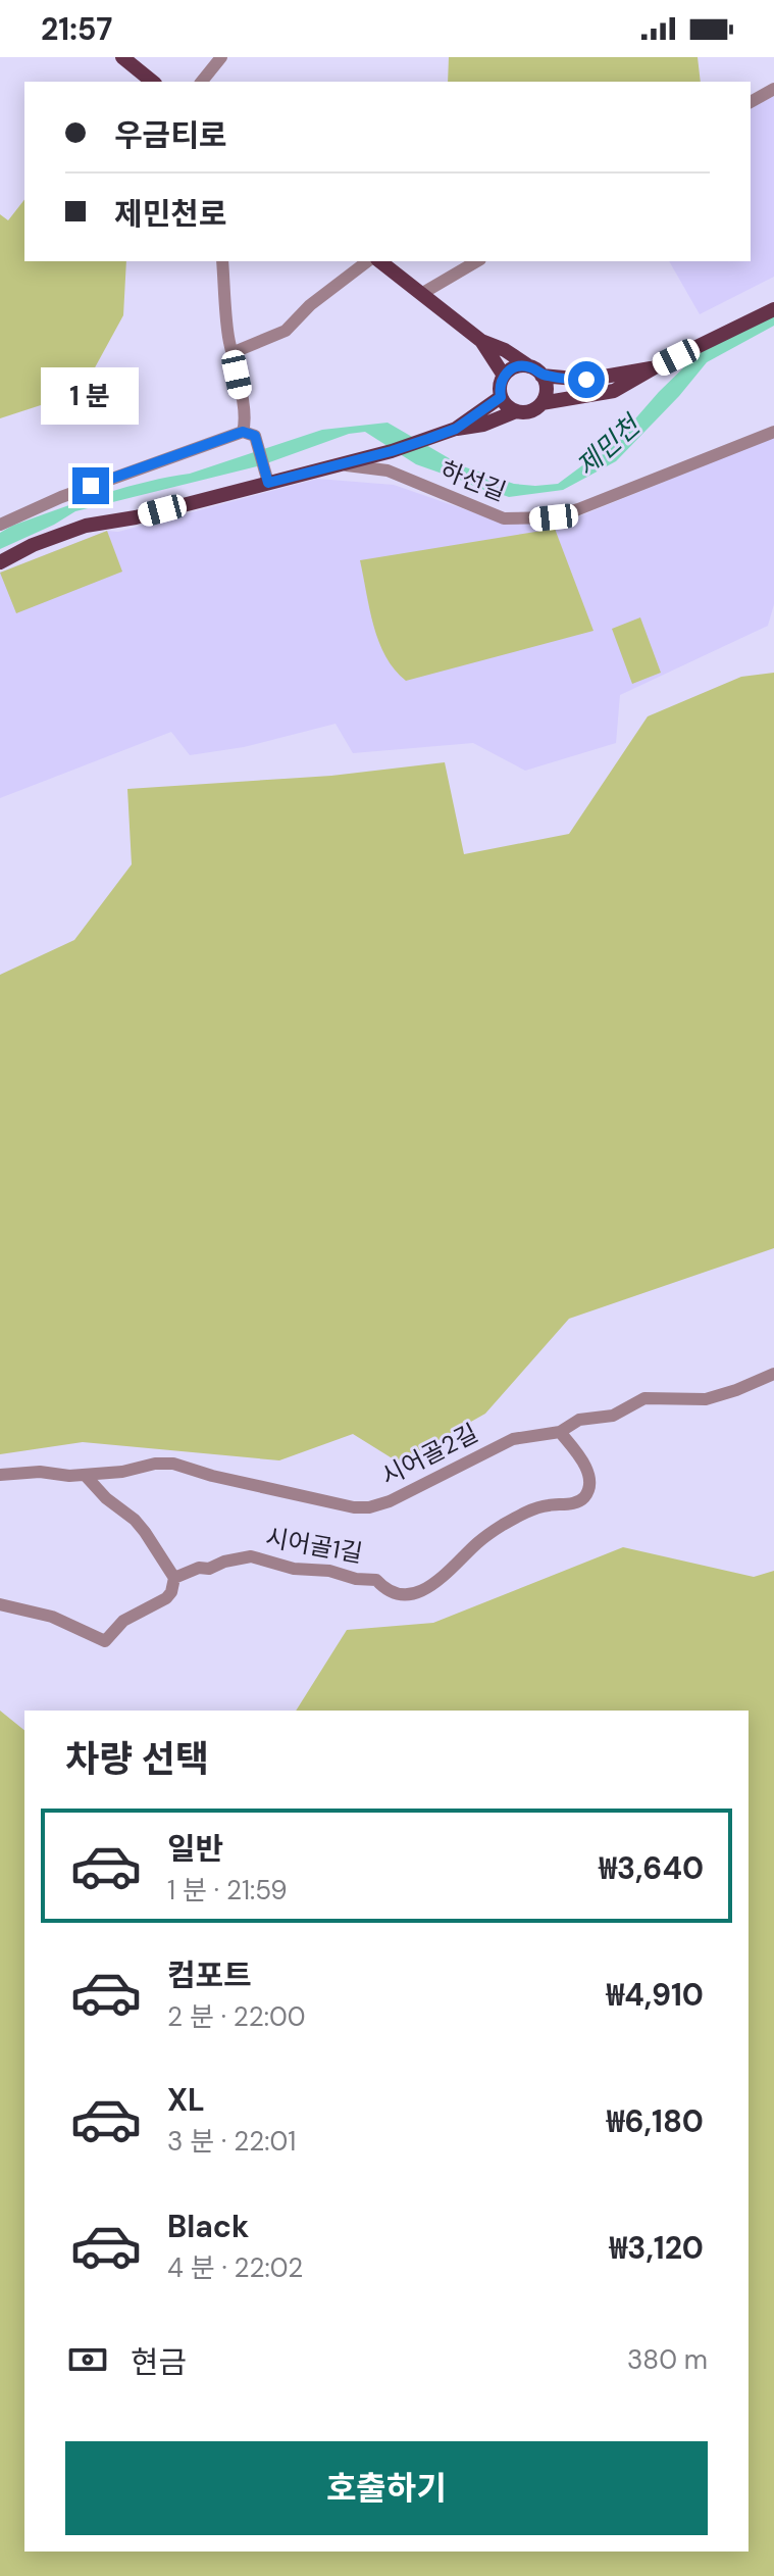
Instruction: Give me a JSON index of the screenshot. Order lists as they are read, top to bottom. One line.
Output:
{"streets":{"street":["하선길","시어골2길","시어골1길"]},"crossings":[["시어골2길","시어골1길"]],"water":["제민천"],"page":{"status":"21:57","banner":["우금티로","제민천로"],"bubble":"1 분","heading":"차량 선택","list":[{"name":"일반","note":"1 분 · 21:59","value":"₩3,640"},{"name":"컴포트","note":"2 분 · 22:00","value":"₩4,910"},{"name":"XL","note":"3 분 · 22:01","value":"₩6,180"},{"name":"Black","note":"4 분 · 22:02","value":"₩3,120"}],"pay":["현금","380 m"],"buttons":"호출하기"}}
